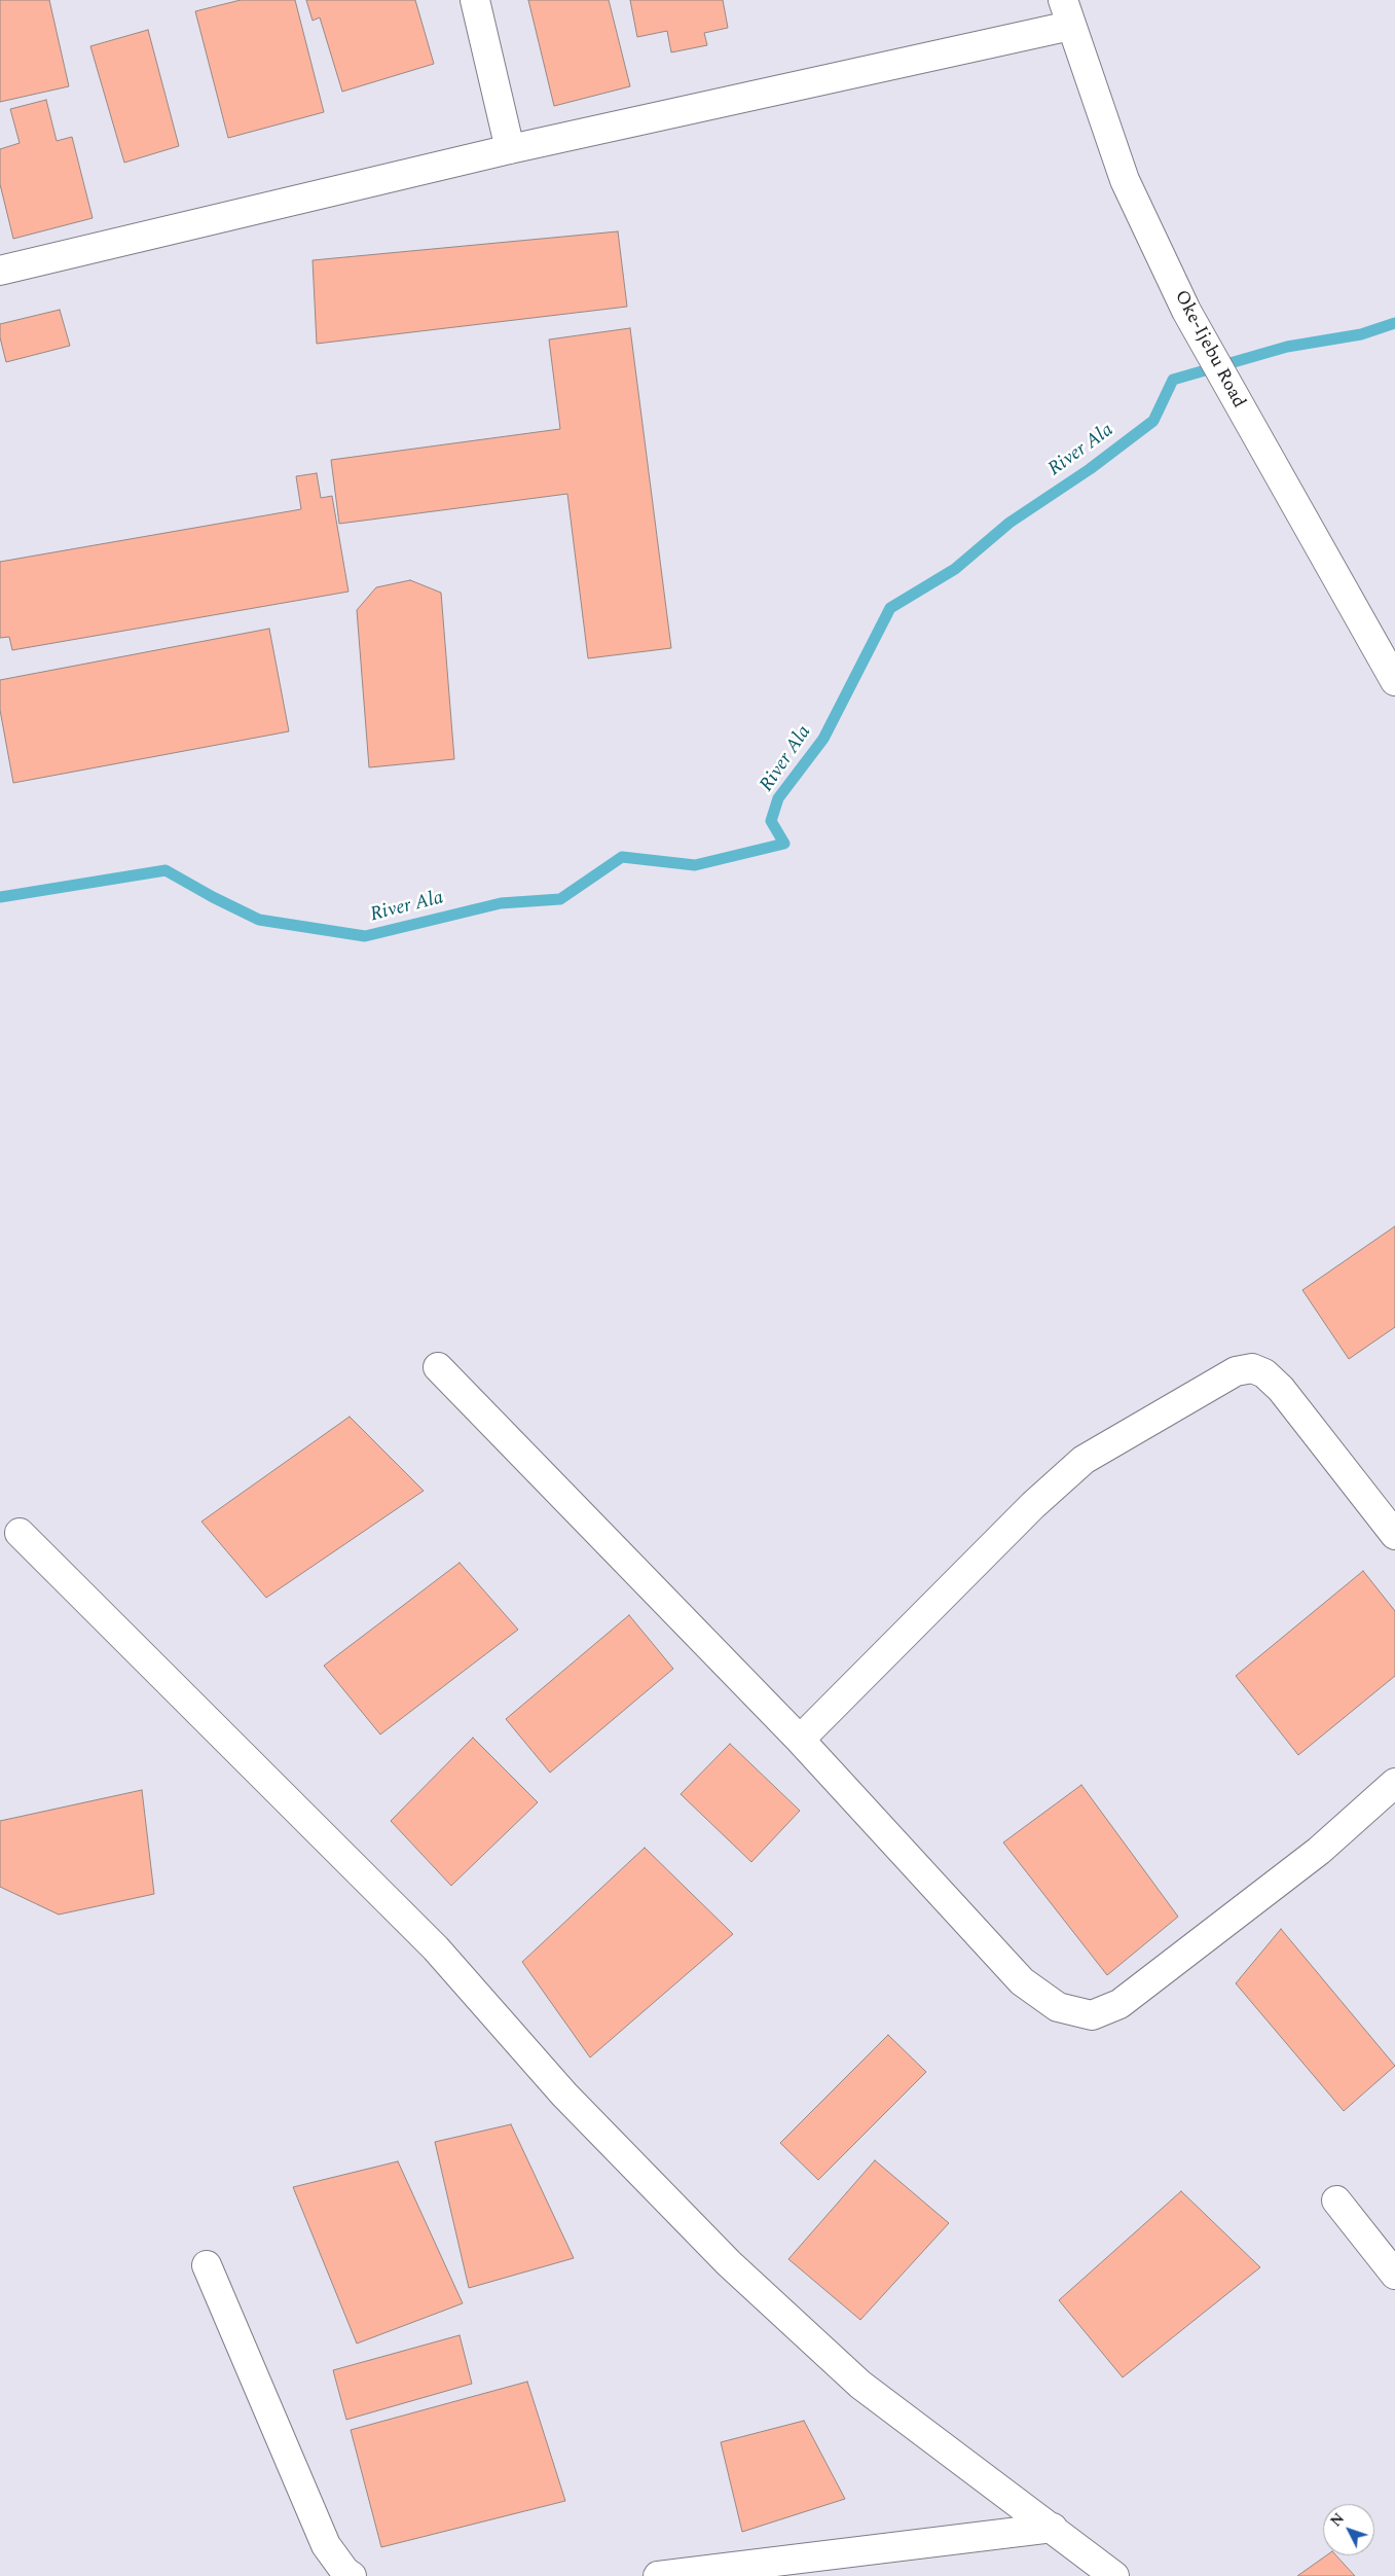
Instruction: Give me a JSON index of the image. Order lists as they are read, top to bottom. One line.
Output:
{"streets":{"street":["Oke-Ijebu Road"]},"water":["River Ala"],"north":"top left"}
